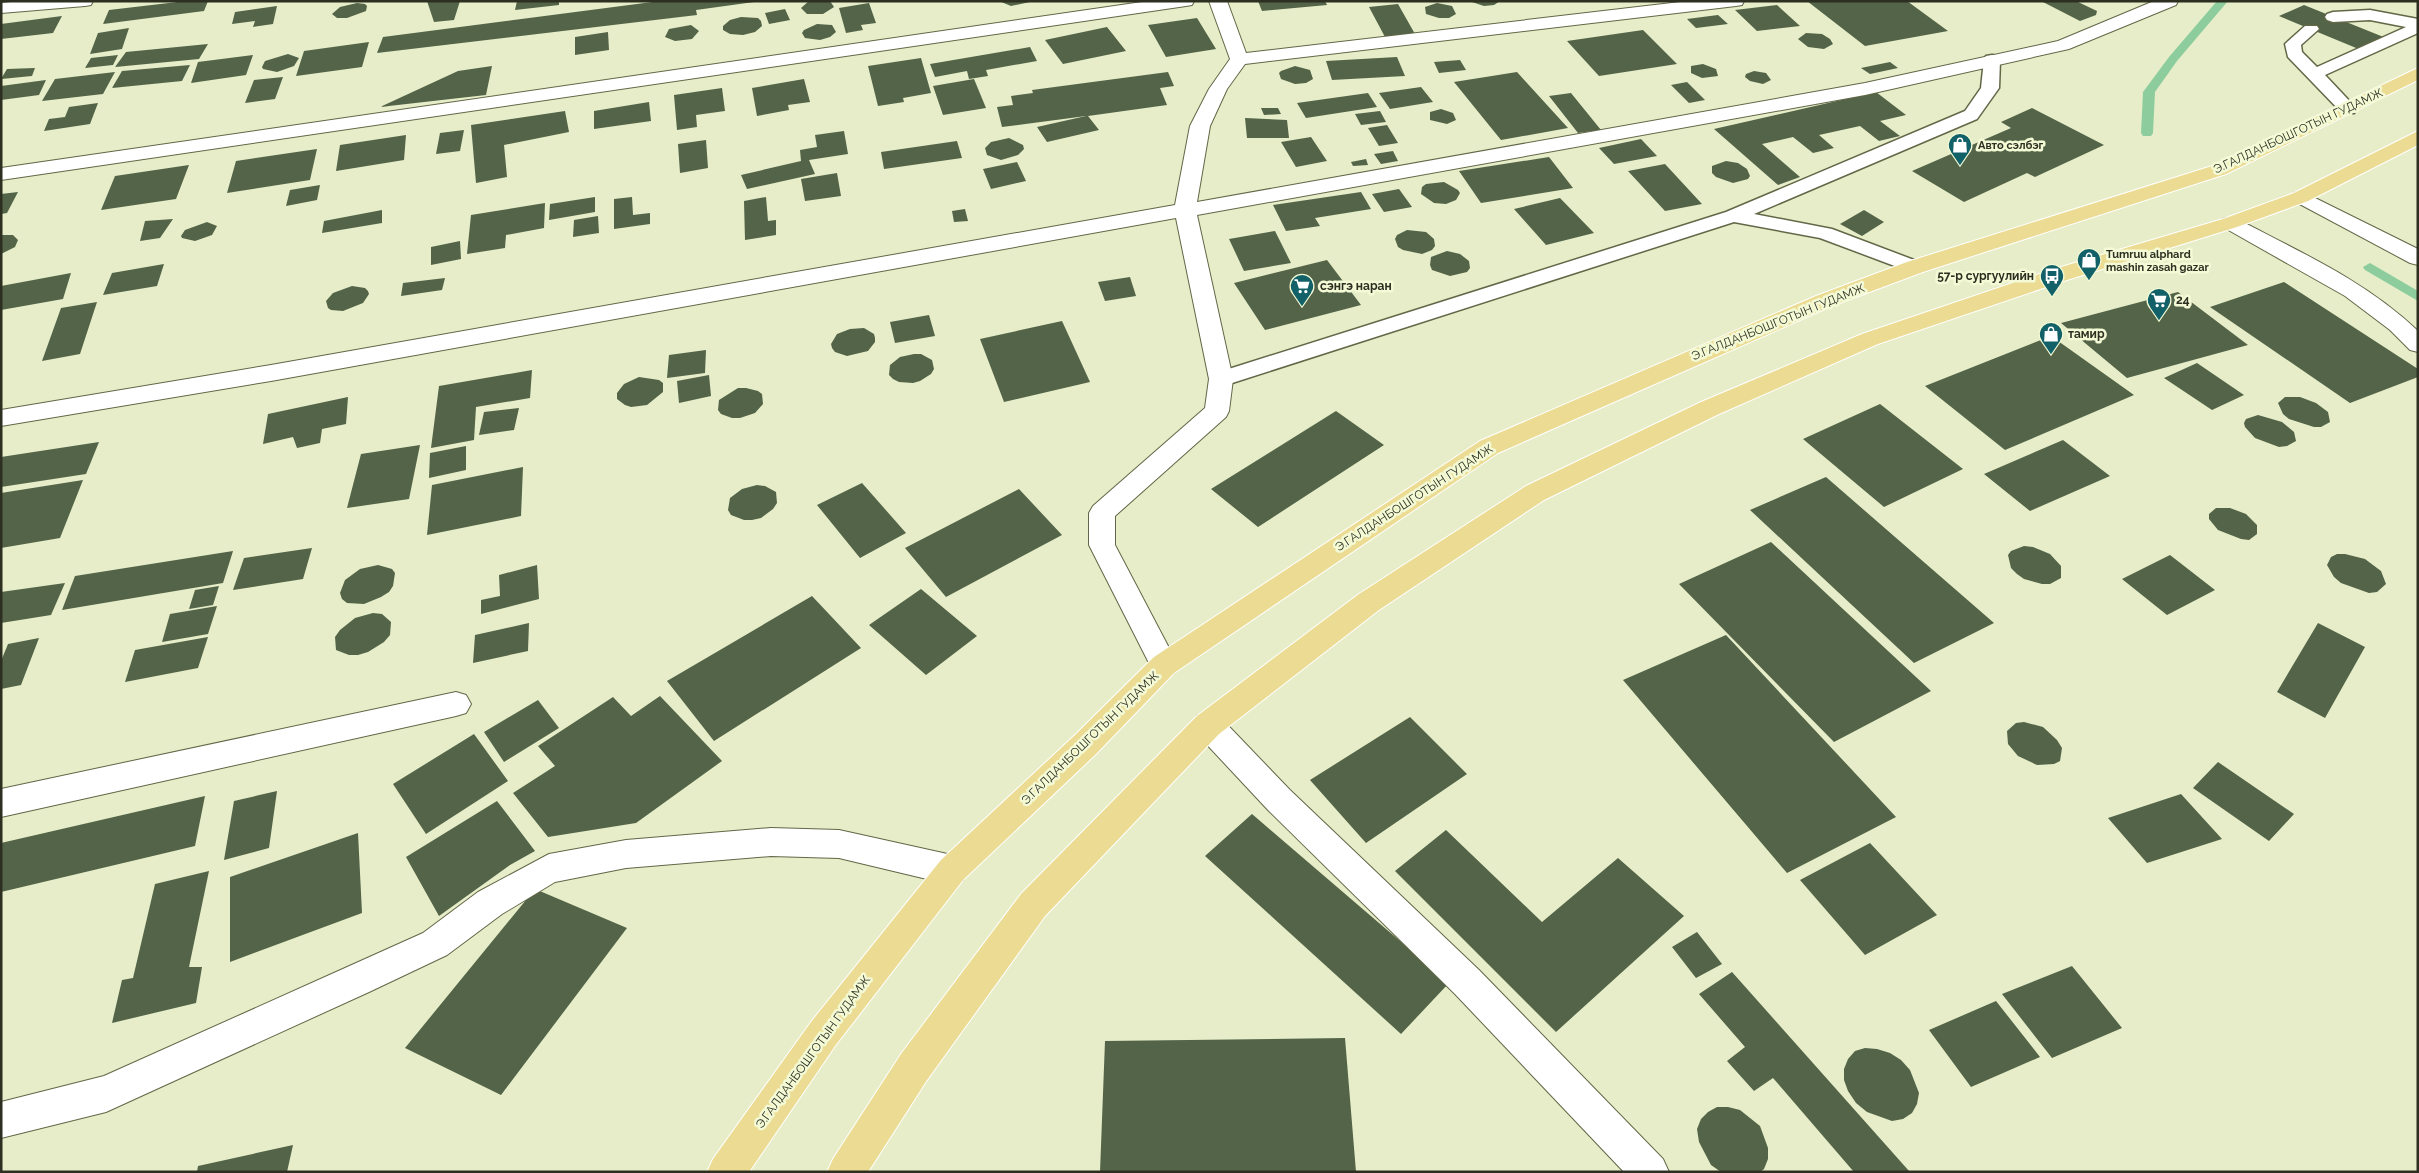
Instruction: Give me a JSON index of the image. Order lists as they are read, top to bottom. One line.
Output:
{"streets":{"main road":["Э.ГАЛДАНБОШГОТЫН ГУДАМЖ"]},"places":{"shop":["Авто сэлбэг","Tumruu alphard mashin zasah gazar","тамир"],"bus stop":["57-р сургуулийн"],"supermarket":["сэнгэ наран","24"]}}
